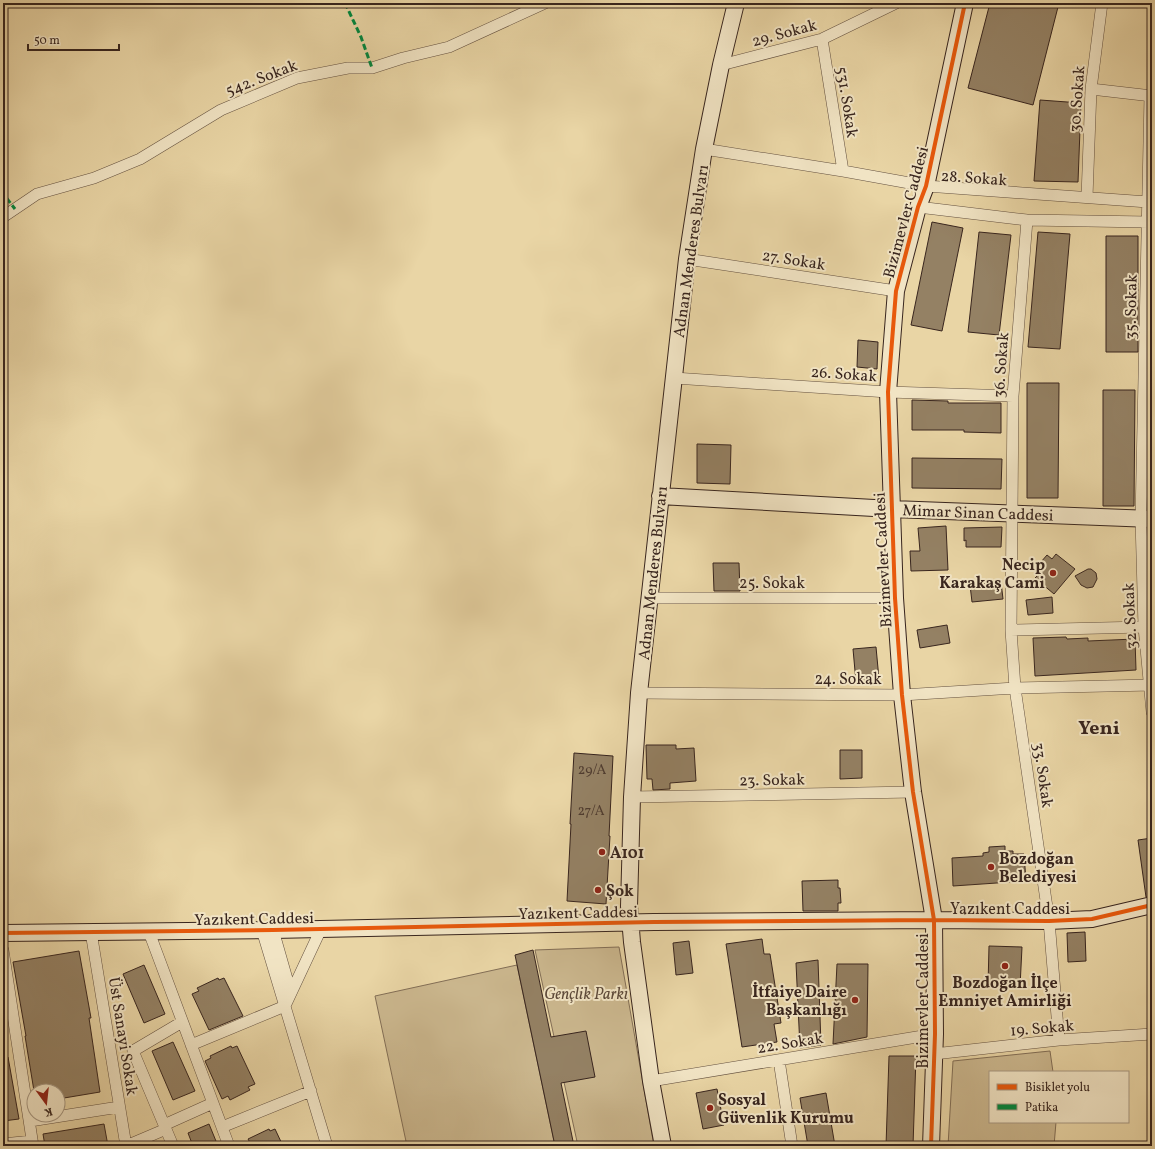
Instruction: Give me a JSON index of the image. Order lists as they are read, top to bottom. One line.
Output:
{"streets":{"street":["29. Sokak","542. Sokak","30. Sokak","531. Sokak","28. Sokak","Bizimevler Caddesi","Adnan Menderes Bulvarı","27. Sokak","35. Sokak","36. Sokak","26. Sokak","Mimar Sinan Caddesi","25. Sokak","32. Sokak","24. Sokak","33. Sokak","23. Sokak","Yazıkent Caddesi","19. Sokak","Üst Sanayi Sokak","22. Sokak"]},"crossings":[["29. Sokak","531. Sokak"],["29. Sokak","Adnan Menderes Bulvarı"],["30. Sokak","28. Sokak"],["531. Sokak","28. Sokak"],["28. Sokak","Bizimevler Caddesi"],["28. Sokak","Adnan Menderes Bulvarı"],["28. Sokak","35. Sokak"],["Bizimevler Caddesi","27. Sokak"],["Bizimevler Caddesi","26. Sokak"],["Bizimevler Caddesi","Mimar Sinan Caddesi"],["Bizimevler Caddesi","25. Sokak"],["Bizimevler Caddesi","24. Sokak"],["Bizimevler Caddesi","23. Sokak"],["Bizimevler Caddesi","Yazıkent Caddesi"],["Bizimevler Caddesi","19. Sokak"],["Bizimevler Caddesi","22. Sokak"],["Adnan Menderes Bulvarı","27. Sokak"],["Adnan Menderes Bulvarı","26. Sokak"],["Adnan Menderes Bulvarı","Mimar Sinan Caddesi"],["Adnan Menderes Bulvarı","25. Sokak"],["Adnan Menderes Bulvarı","24. Sokak"],["Adnan Menderes Bulvarı","23. Sokak"],["Adnan Menderes Bulvarı","Yazıkent Caddesi"],["Adnan Menderes Bulvarı","22. Sokak"],["35. Sokak","Mimar Sinan Caddesi"],["35. Sokak","32. Sokak"],["36. Sokak","26. Sokak"],["36. Sokak","Mimar Sinan Caddesi"],["36. Sokak","33. Sokak"],["Mimar Sinan Caddesi","32. Sokak"],["Mimar Sinan Caddesi","33. Sokak"],["32. Sokak","24. Sokak"],["24. Sokak","33. Sokak"],["33. Sokak","Yazıkent Caddesi"],["33. Sokak","19. Sokak"],["Yazıkent Caddesi","Üst Sanayi Sokak"]],"districts":["Yeni"],"parks":["Gençlik Parkı"],"places":["Necip Karakaş Cami","A101","Bozdoğan Belediyesi","Şok","Bozdoğan İlçe Emniyet Amirliği","İtfaiye Daire Başkanlığı","Sosyal Güvenlik Kurumu"],"house_numbers":["29/A","27/A"],"legend":["Bisiklet yolu","Patika"],"scale_bar":"50 m","north":"bottom"}
